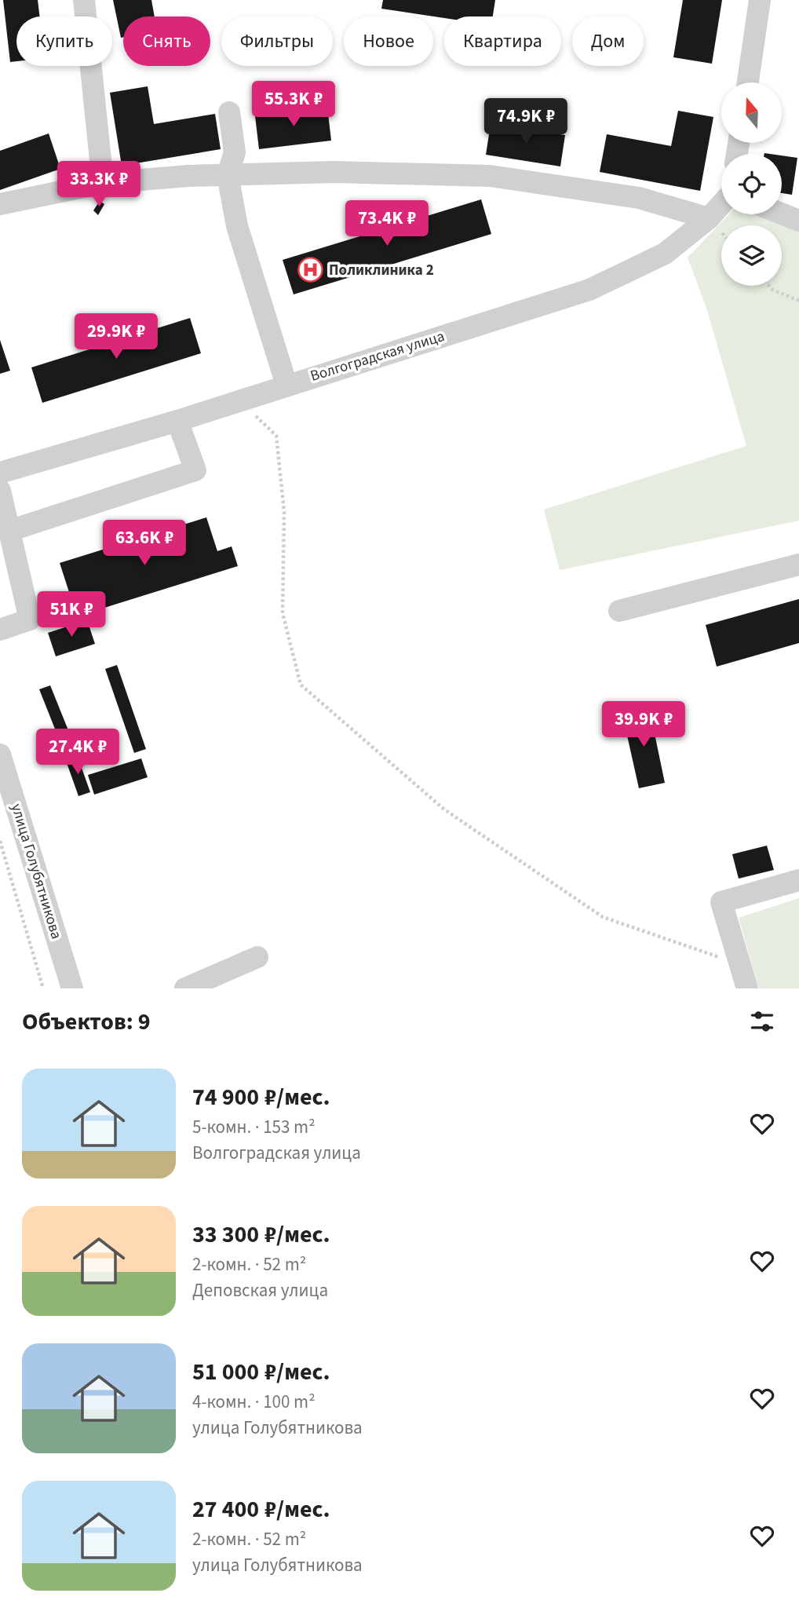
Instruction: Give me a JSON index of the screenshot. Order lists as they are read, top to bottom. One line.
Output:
{"streets":{"street":["Волгоградская улица","улица Голубятникова"]},"places":{"hospital":["Поликлиника 2"]},"north":"top","page":{"chip":["Купить","Снять","Фильтры","Новое","Квартира","Дом"],"price":["55.3K ₽","74.9K ₽","33.3K ₽","73.4K ₽","29.9K ₽","63.6K ₽","51K ₽","39.9K ₽","27.4K ₽"],"heading":"Объектов: 9","list":[{"name":"74 900 ₽/мес.","note":"5-комн. · 153 m² · Волгоградская улица"},{"name":"33 300 ₽/мес.","note":"2-комн. · 52 m² · Деповская улица"},{"name":"51 000 ₽/мес.","note":"4-комн. · 100 m² · улица Голубятникова"},{"name":"27 400 ₽/мес.","note":"2-комн. · 52 m² · улица Голубятникова"}]}}
